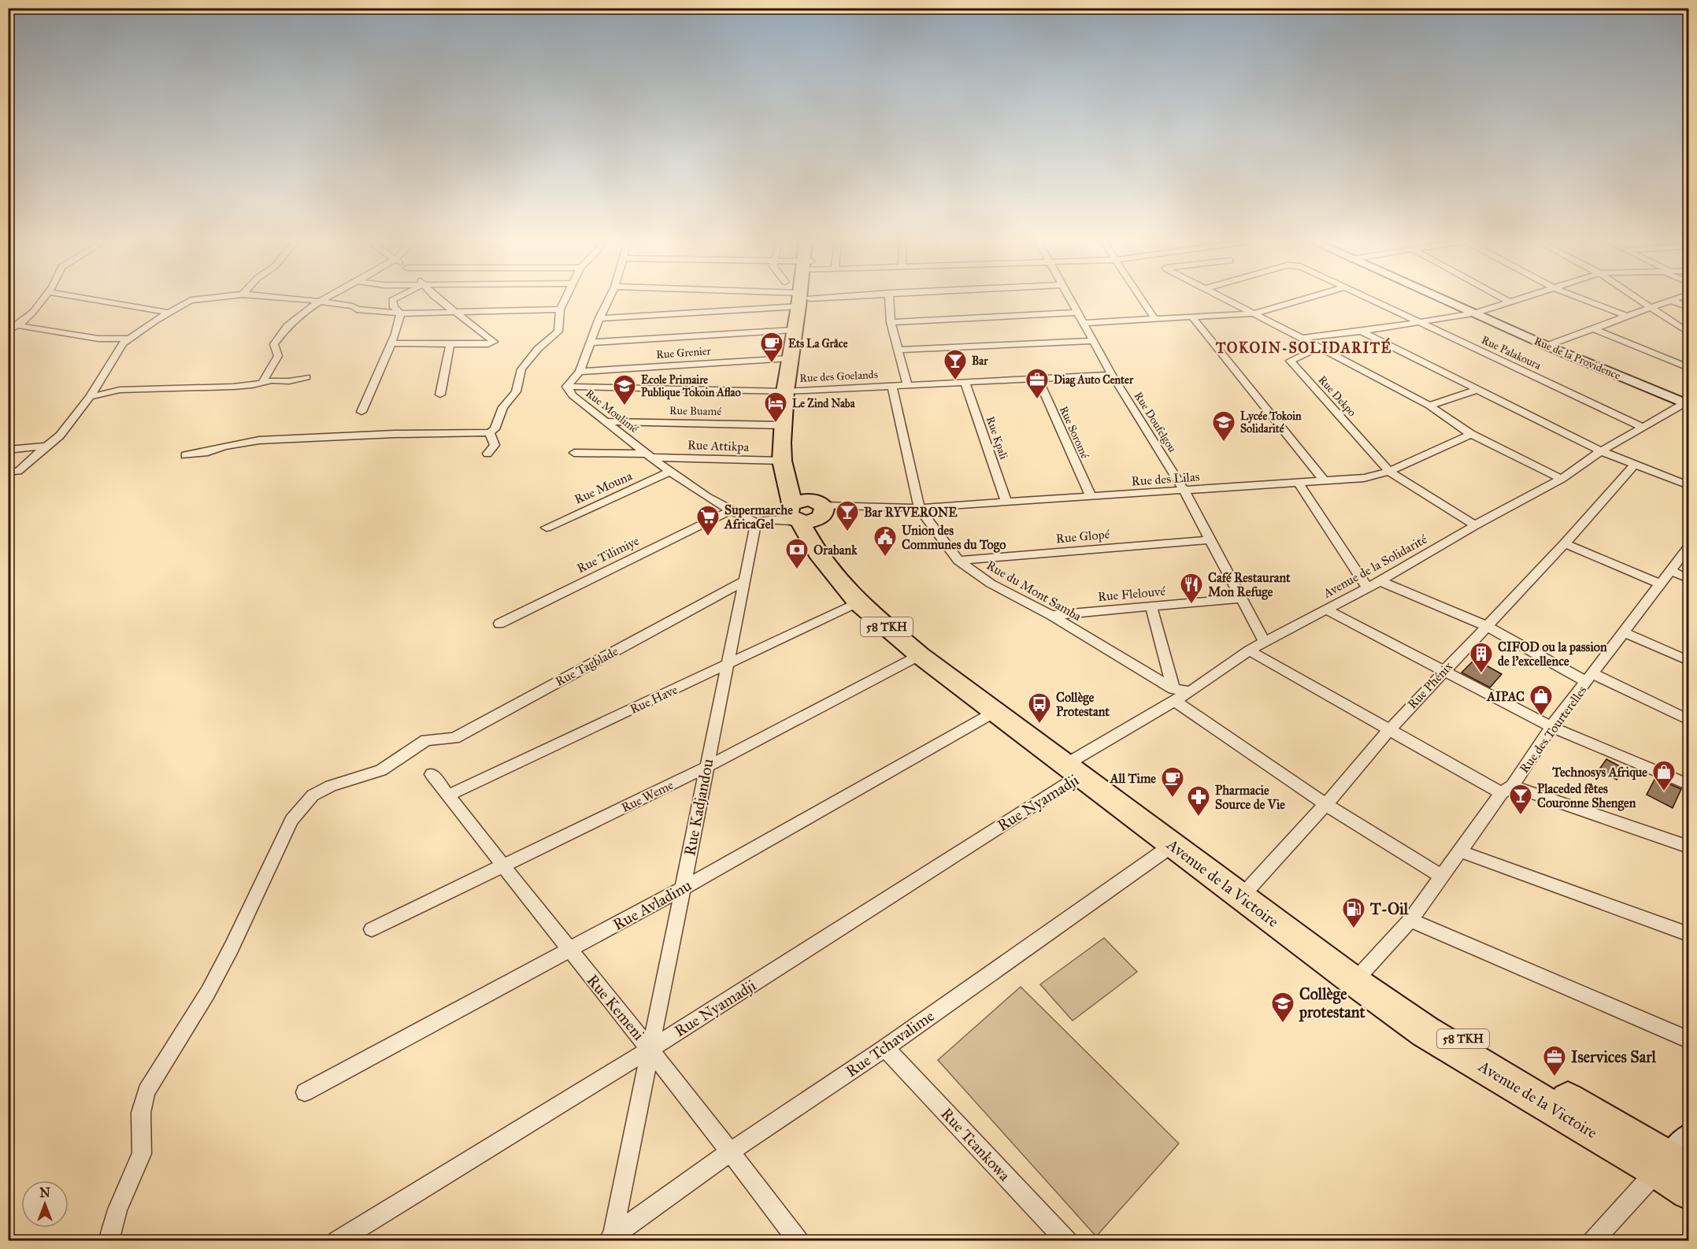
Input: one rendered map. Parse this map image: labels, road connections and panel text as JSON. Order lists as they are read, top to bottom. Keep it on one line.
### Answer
{"streets":{"highway":["58 TKH","Avenue de la Victoire"],"street":["Rue Grenier","Rue Palakoura","Rue de la Providence","Rue des Goelands","Rue Dekpo","Rue Moulimé","Rue Buamé","Rue Doufelgou","Rue Soromé","Rue Kpali","Rue Attikpa","Rue des Lilas","Rue Mouna","Rue Glopé","Rue Tilimiye","Avenue de la Solidarité","Rue du Mont Samba","Rue Flelouvé","Rue Tagblade","Rue Phénix","Rue Have","Rue des Tourterelles","Rue Weme","Rue Nyamadji","Rue Kadjandou","Rue Avladinu","Rue Kemeni","Rue Tchavalime","Rue Tcankowa"]},"crossings":[["Rue Grenier","Rue Moulimé"],["Rue Grenier","Avenue de la Victoire"],["Rue Palakoura","Avenue de la Solidarité"],["Rue de la Providence","Avenue de la Solidarité"],["Rue des Goelands","Rue Moulimé"],["Rue des Goelands","Rue Doufelgou"],["Rue des Goelands","Rue Soromé"],["Rue des Goelands","Rue Kpali"],["Rue des Goelands","Rue du Mont Samba"],["Rue des Goelands","Avenue de la Victoire"],["Rue Dekpo","Rue des Lilas"],["Rue Moulimé","Rue Buamé"],["Rue Moulimé","Rue Attikpa"],["Rue Moulimé","Rue Mouna"],["Rue Moulimé","Rue Tilimiye"],["Rue Moulimé","Rue Kadjandou"],["Rue Buamé","Avenue de la Victoire"],["Rue Doufelgou","Rue des Lilas"],["Rue Doufelgou","Rue Glopé"],["Rue Doufelgou","Avenue de la Solidarité"],["Rue Doufelgou","Rue Flelouvé"],["Rue Soromé","Rue des Lilas"],["Rue Kpali","Rue des Lilas"],["Rue Attikpa","Avenue de la Victoire"],["Rue des Lilas","Rue du Mont Samba"],["Rue des Lilas","Avenue de la Victoire"],["Rue Glopé","Rue du Mont Samba"],["Avenue de la Solidarité","Rue du Mont Samba"],["Avenue de la Solidarité","Rue Nyamadji"],["Avenue de la Solidarité","Avenue de la Victoire"],["Rue du Mont Samba","Rue Flelouvé"],["Rue du Mont Samba","Rue Phénix"],["Rue du Mont Samba","Rue des Tourterelles"],["Rue Tagblade","Rue Kadjandou"],["Rue Phénix","Avenue de la Victoire"],["Rue Have","Rue Kadjandou"],["Rue Have","Avenue de la Victoire"],["Rue Have","Rue Kemeni"],["Rue des Tourterelles","Avenue de la Victoire"],["Rue Weme","Rue Kadjandou"],["Rue Weme","Avenue de la Victoire"],["Rue Weme","Rue Kemeni"],["Rue Nyamadji","Rue Kadjandou"],["Rue Nyamadji","Avenue de la Victoire"],["Rue Nyamadji","Rue Kemeni"],["Rue Kadjandou","Rue Avladinu"],["Rue Kadjandou","Rue Kemeni"],["Rue Kadjandou","Rue Tchavalime"],["Avenue de la Victoire","Rue Avladinu"],["Avenue de la Victoire","Rue Tchavalime"],["Rue Avladinu","Rue Kemeni"],["Rue Kemeni","Rue Tchavalime"],["Rue Tchavalime","Rue Tcankowa"]],"districts":["TOKOIN-SOLIDARITÉ"],"places":{"cafe":["Ets La Grâce","All Time"],"bar":["Bar","Bar RYVERONE","Placeded fêtes Couronne Shengen"],"office":["Diag Auto Center","Iservices Sarl"],"school or university":["Ecole Primaire Publique Tokoin Aflao","Lycée Tokoin Solidarité","Collège protestant"],"hotel":["Le Zind Naba"],"supermarket":["Supermarche AfricaGel"],"public building":["Union des Communes du Togo"],"bank":["Orabank"],"restaurant":["Café Restaurant Mon Refuge"],"building":["CIFOD ou la passion de l'excellence"],"shop":["AIPAC","Technosys Afrique"],"bus stop":["Collège Protestant"],"pharmacy":["Pharmacie Source de Vie"],"fuel station":["T-Oil"]},"north":"top"}
